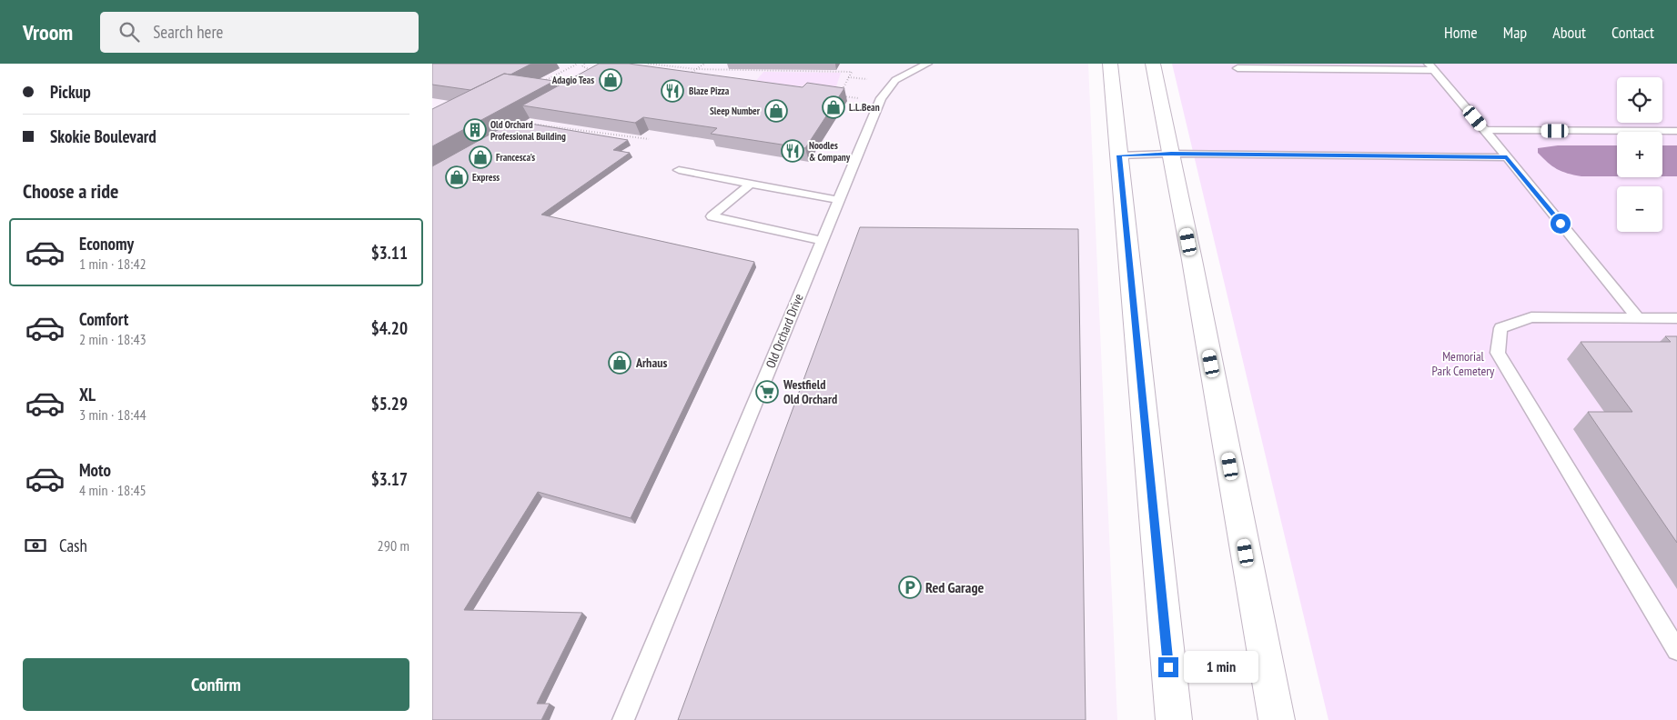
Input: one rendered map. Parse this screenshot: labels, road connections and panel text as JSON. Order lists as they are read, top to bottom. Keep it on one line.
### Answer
{"streets":{"lane":["Old Orchard Drive"]},"parks":["Memorial Park Cemetery"],"places":{"shop":["Adagio Teas","L.L.Bean","Sleep Number","Francesca's","Express","Arhaus"],"restaurant":["Blaze Pizza","Noodles & Company"],"building":["Old Orchard Professional Building"],"supermarket":["Westfield Old Orchard"],"parking":["Red Garage"]},"page":{"header":"Vroom","search":"Search here","nav":["Home","Map","About","Contact"],"banner":["Pickup","Skokie Boulevard"],"map_buttons":["+","−"],"heading":"Choose a ride","list":[{"name":"Economy","note":"1 min · 18:42","value":"$3.11"},{"name":"Comfort","note":"2 min · 18:43","value":"$4.20"},{"name":"XL","note":"3 min · 18:44","value":"$5.29"},{"name":"Moto","note":"4 min · 18:45","value":"$3.17"}],"pay":["Cash","290 m"],"buttons":"Confirm","bubble":"1 min"}}
